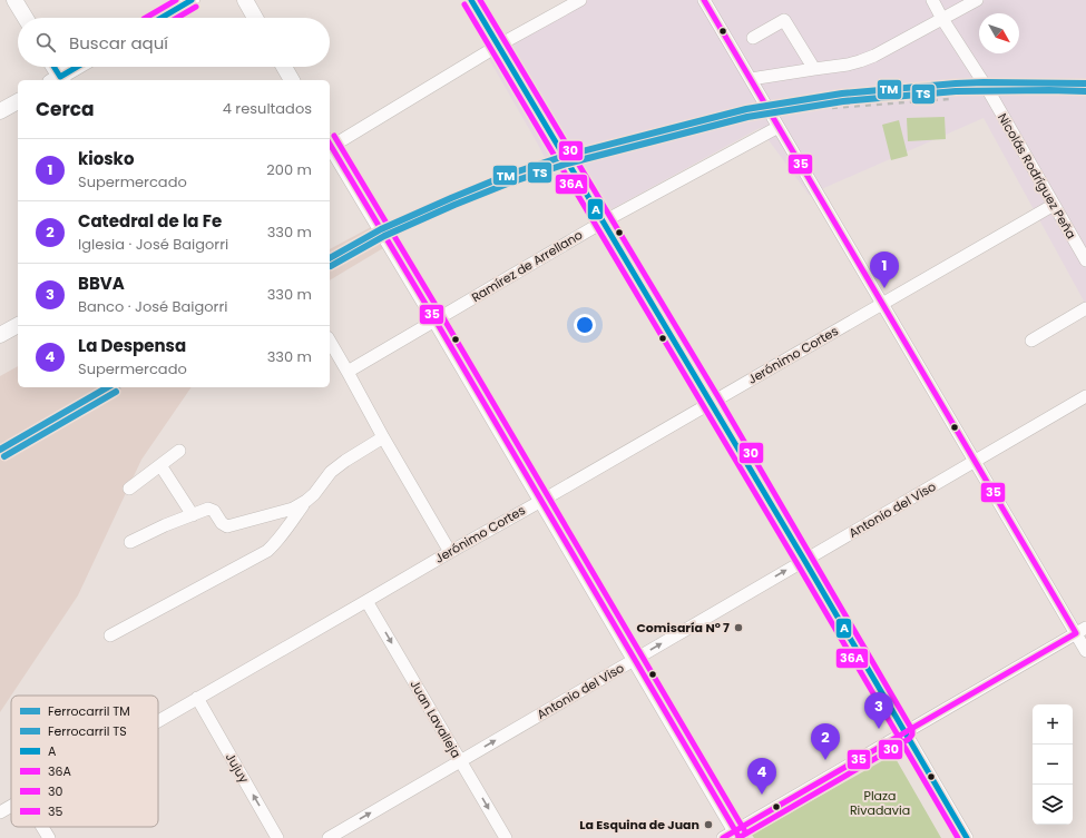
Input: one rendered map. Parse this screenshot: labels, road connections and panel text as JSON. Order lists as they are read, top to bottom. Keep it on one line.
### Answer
{"streets":{"street":["Nicolás Rodríguez Peña","Ramírez de Arrellano","Jerónimo Cortes","Antonio del Viso","Juan Lavalleja","Jujuy"]},"crossings":[["Nicolás Rodríguez Peña","Jerónimo Cortes"],["Jerónimo Cortes","Juan Lavalleja"],["Jerónimo Cortes","Jujuy"],["Antonio del Viso","Juan Lavalleja"]],"one_way":["Antonio del Viso","Juan Lavalleja","Jujuy"],"parks":["Plaza Rivadavia"],"places":["Comisaría N° 7","La Esquina de Juan"],"lines":["transit line A","transit line 30","transit line 35","transit line 36A","rail line TM","rail line TS"],"legend":["Ferrocarril TM","Ferrocarril TS","A","36A","30","35"],"north":"bottom right","page":{"search":"Buscar aquí","heading":["Cerca","4 resultados"],"list":[{"mark":"1","name":"kiosko","note":"Supermercado","value":"200 m"},{"mark":"2","name":"Catedral de la Fe","note":"Iglesia · José Baigorri","value":"330 m"},{"mark":"3","name":"BBVA","note":"Banco · José Baigorri","value":"330 m"},{"mark":"4","name":"La Despensa","note":"Supermercado","value":"330 m"}],"pins":["1","3","2","4"],"map_buttons":["+","−"]}}
